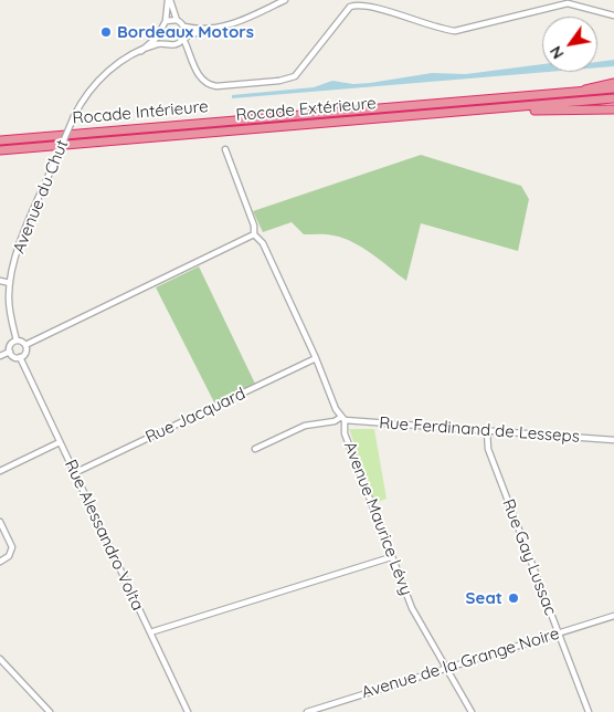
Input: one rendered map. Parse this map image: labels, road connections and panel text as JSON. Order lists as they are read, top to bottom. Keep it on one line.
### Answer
{"streets":{"highway":["Rocade Extérieure","Rocade Intérieure"],"street":["Avenue du Chut","Rue Jacquard","Rue Ferdinand de Lesseps","Avenue Maurice Lévy","Rue Alessandro Volta","Rue Gay Lussac","Avenue de la Grange Noire"]},"crossings":[["Avenue du Chut","Rue Alessandro Volta"],["Rue Jacquard","Avenue Maurice Lévy"],["Rue Jacquard","Rue Alessandro Volta"],["Rue Ferdinand de Lesseps","Avenue Maurice Lévy"],["Rue Ferdinand de Lesseps","Rue Gay Lussac"],["Avenue Maurice Lévy","Avenue de la Grange Noire"],["Rue Gay Lussac","Avenue de la Grange Noire"]],"places":["Bordeaux Motors","Seat"],"north":"bottom left"}
